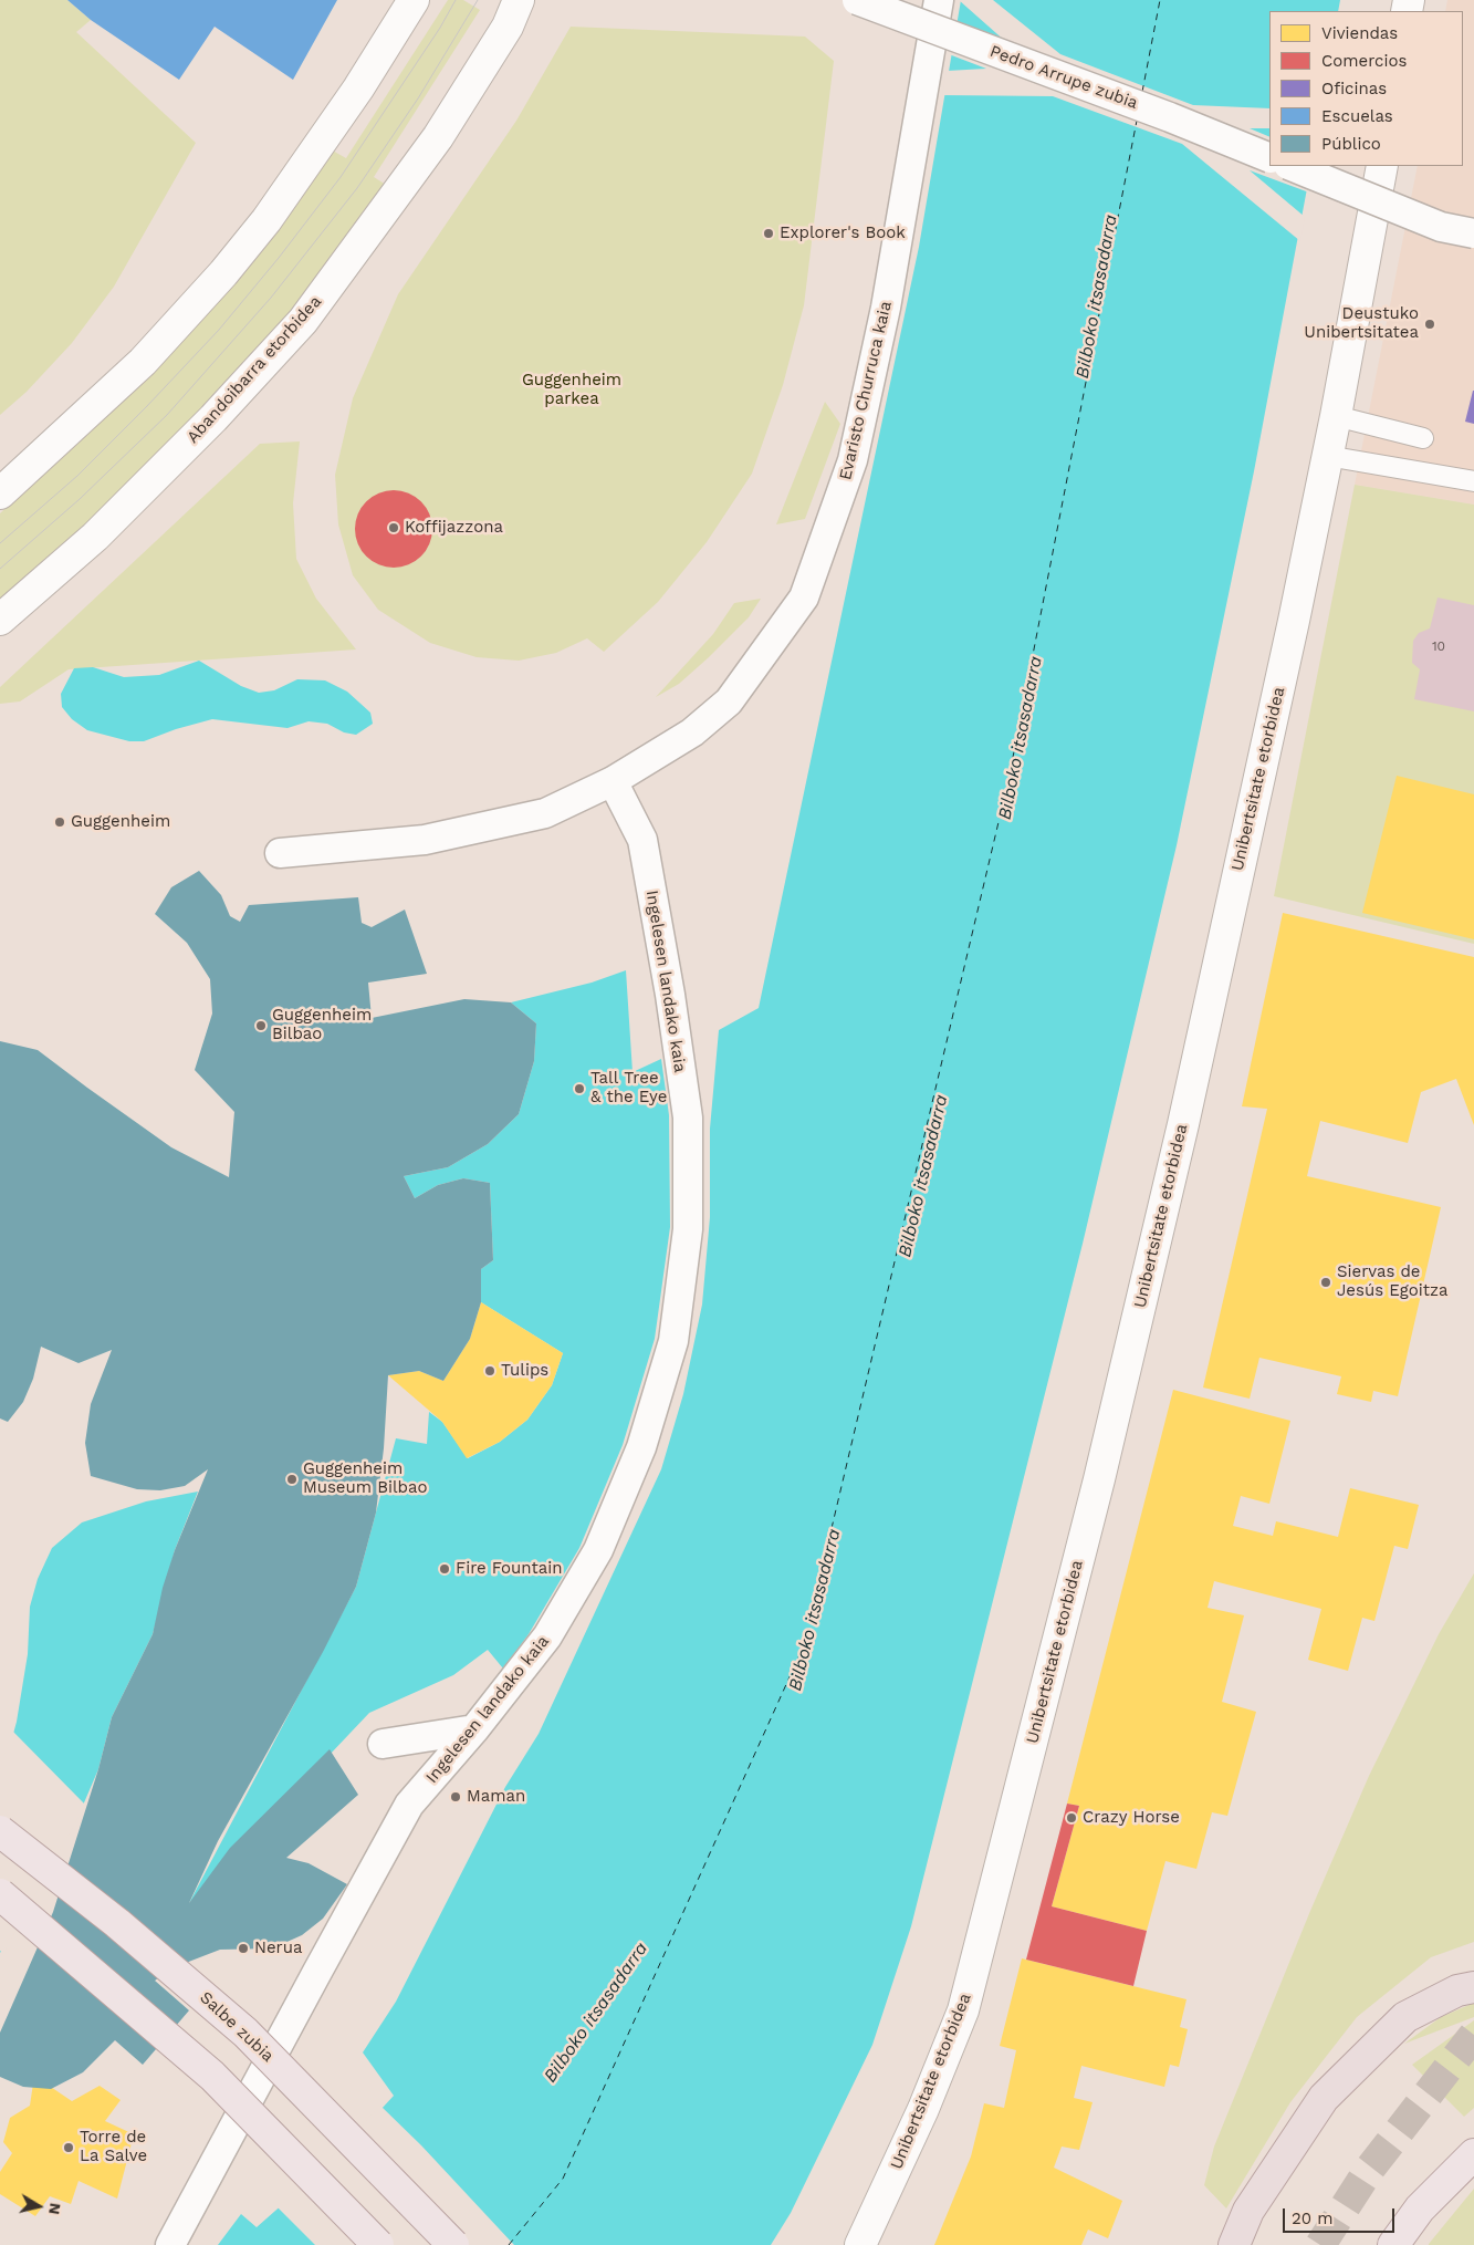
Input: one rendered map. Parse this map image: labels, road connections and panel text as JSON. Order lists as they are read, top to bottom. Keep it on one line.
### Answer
{"streets":{"main road":["Salbe zubia"],"street":["Pedro Arrupe zubia","Abandoibarra etorbidea","Evaristo Churruca kaia","Unibertsitate etorbidea","Ingelesen landako kaia"]},"crossings":[["Evaristo Churruca kaia","Ingelesen landako kaia"]],"water":["Bilboko itsasadarra"],"parks":["Guggenheim parkea"],"places":["Explorer's Book","Deustuko Unibertsitatea","Koffijazzona","Guggenheim","Guggenheim Bilbao","Tall Tree & the Eye","Siervas de Jesús Egoitza","Tulips","Guggenheim Museum Bilbao","Fire Fountain","Maman","Crazy Horse","Nerua","Torre de La Salve"],"house_numbers":["10"],"legend":["Viviendas","Comercios","Oficinas","Escuelas","Público"],"scale_bar":"20 m","north":"right"}
